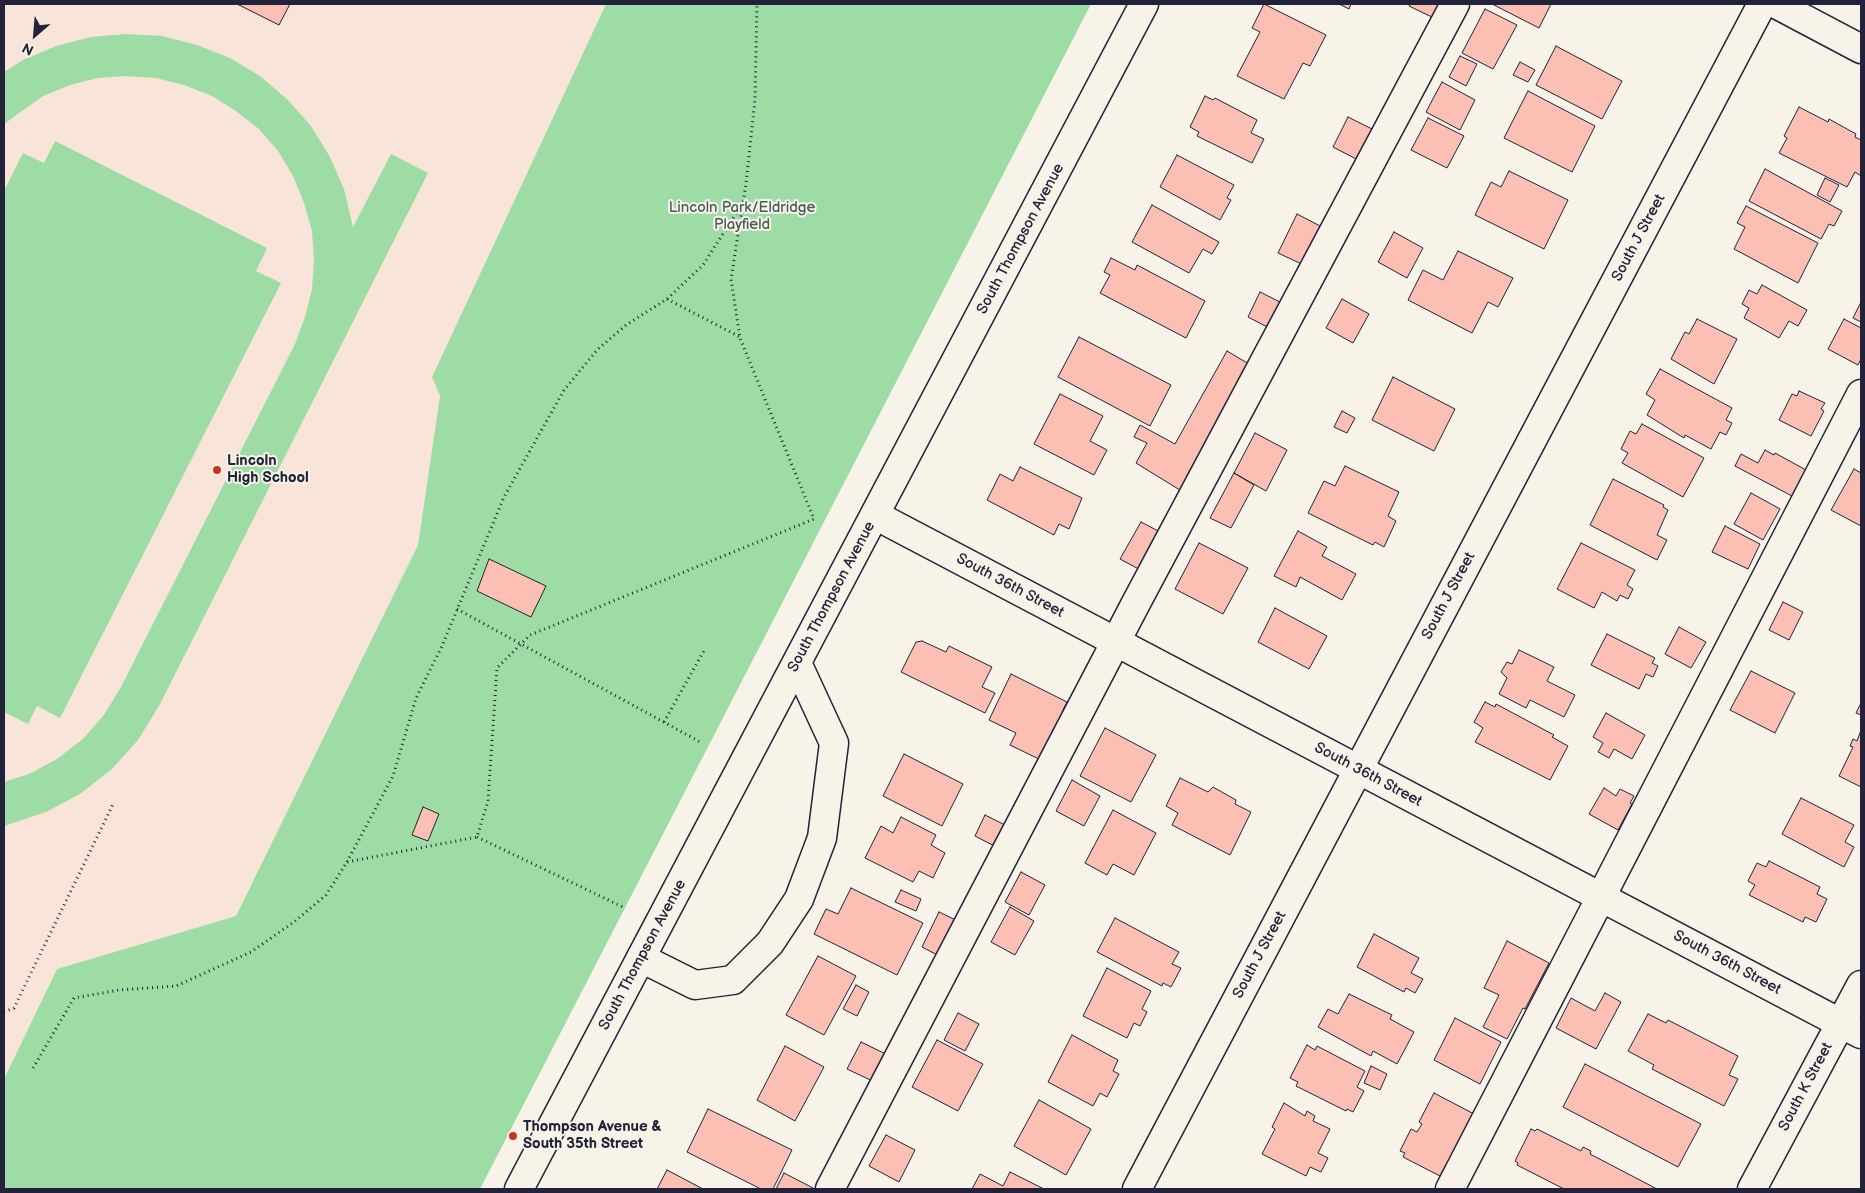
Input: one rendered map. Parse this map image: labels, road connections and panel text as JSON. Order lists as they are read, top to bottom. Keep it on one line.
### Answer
{"streets":{"street":["South J Street","South Thompson Avenue","South 36th Street","South K Street"]},"crossings":[["South J Street","South 36th Street"],["South Thompson Avenue","South 36th Street"],["South 36th Street","South K Street"]],"parks":["Lincoln Park/Eldridge Playfield"],"places":["Lincoln High School","Thompson Avenue & South 35th Street"],"north":"bottom left"}
